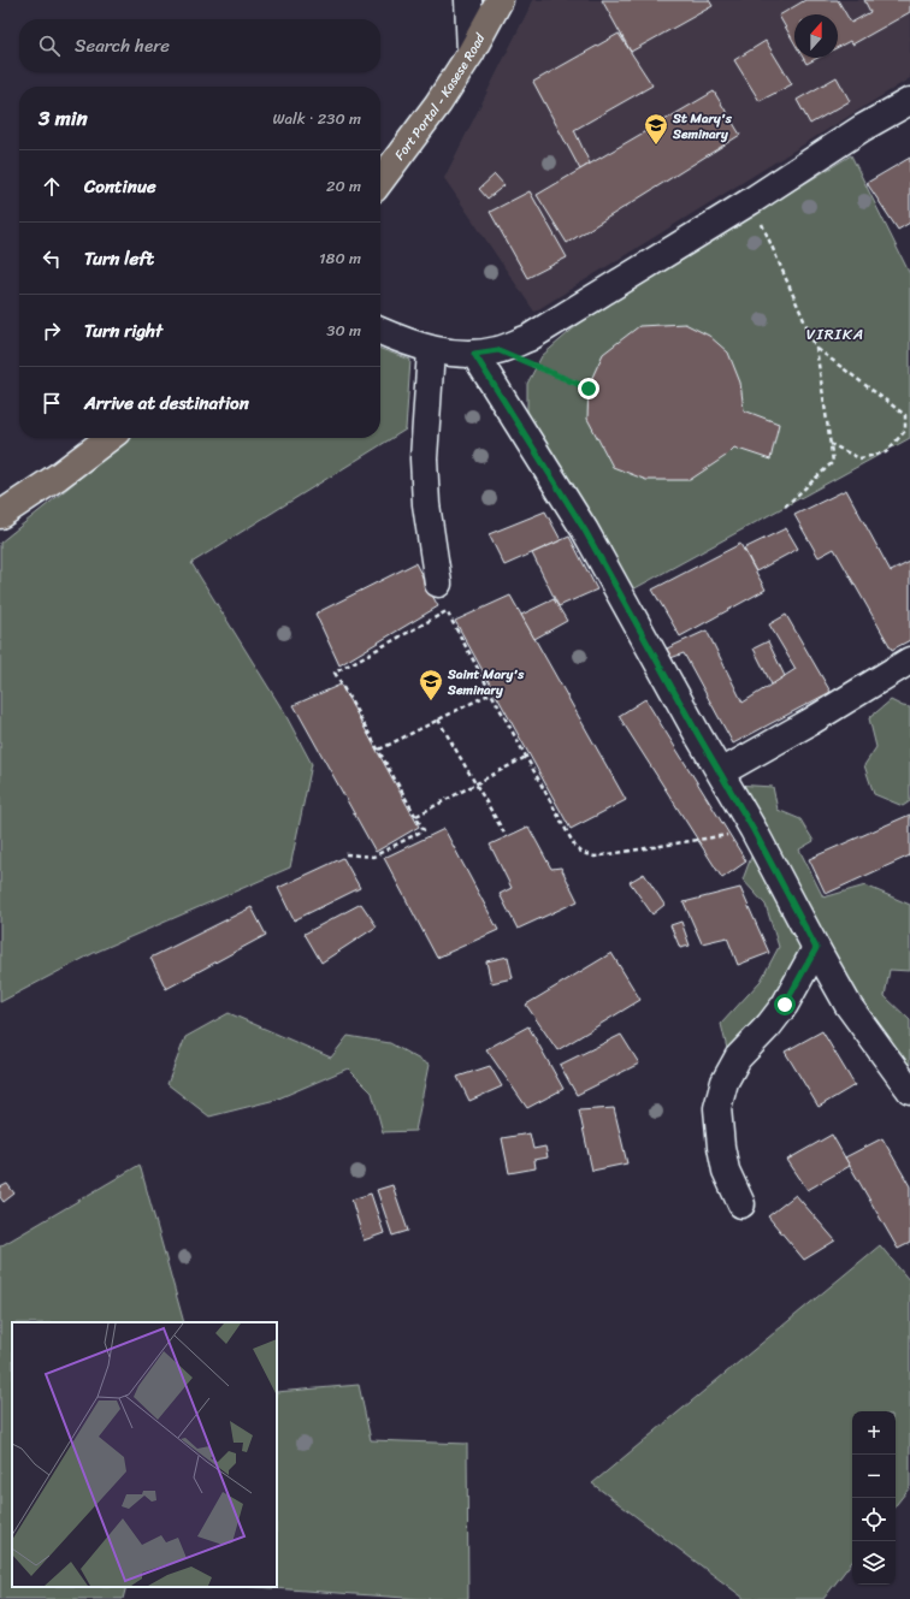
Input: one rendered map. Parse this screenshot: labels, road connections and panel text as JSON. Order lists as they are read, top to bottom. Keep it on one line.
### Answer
{"streets":{"highway":["Fort Portal - Kasese Road"]},"districts":["VIRIKA"],"places":{"school or university":["St Mary's Seminary","Saint Mary's Seminary"]},"north":"top","page":{"search":"Search here","heading":["3 min","Walk · 230 m"],"list":[["Continue","20 m"],["Turn left","180 m"],["Turn right","30 m"],"Arrive at destination"],"map_buttons":["+","−"]}}
